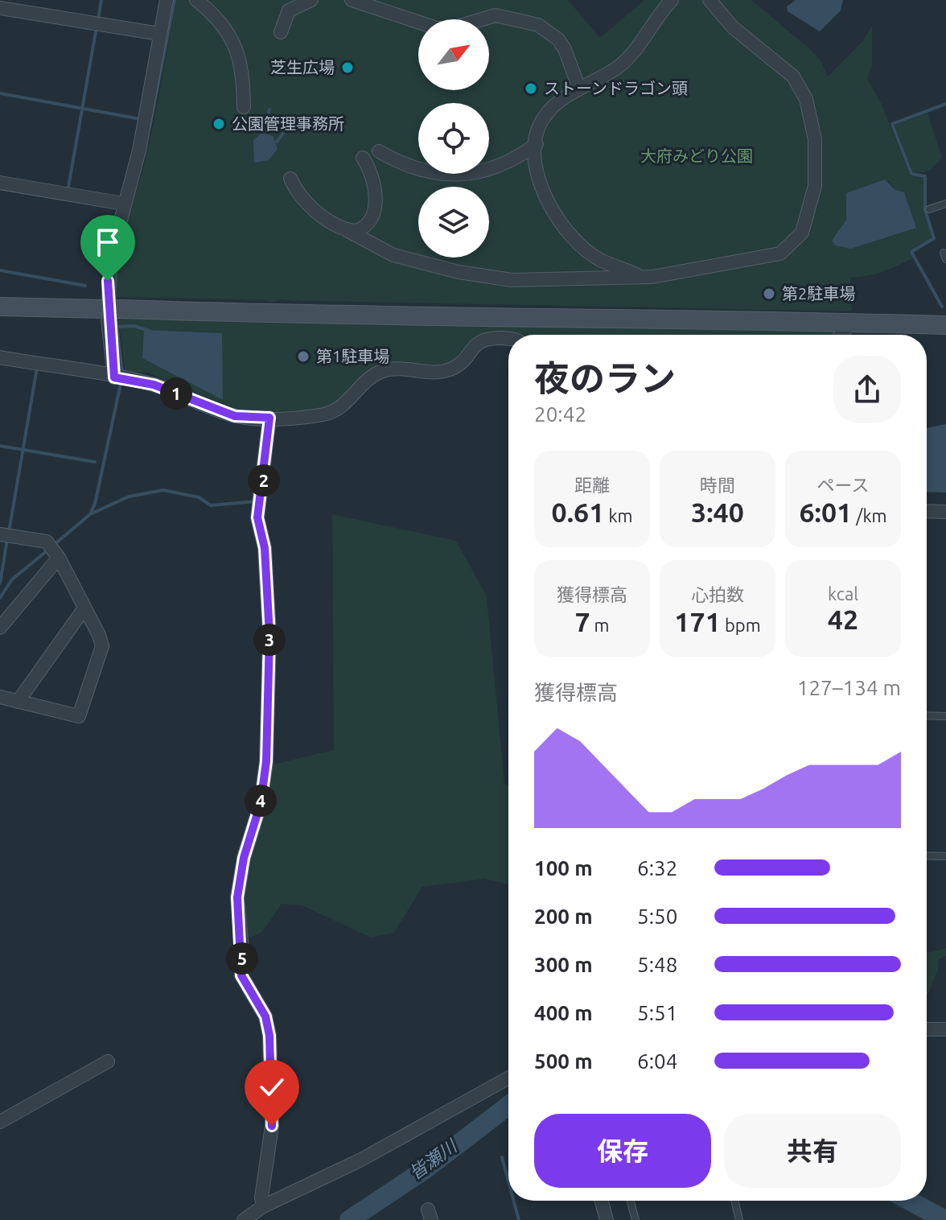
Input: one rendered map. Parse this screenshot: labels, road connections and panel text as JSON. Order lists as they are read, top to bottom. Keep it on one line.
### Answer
{"water":["皆瀬川"],"parks":["大府みどり公園"],"places":["芝生広場","ストーンドラゴン頭","公園管理事務所","第2駐車場","第1駐車場"],"north":"top right","page":{"heading":["夜のラン","20:42"],"pins":["1","2","3","4","5"],"stats":[["距離","0.61 km"],["時間","3:40"],["ペース","6:01 /km"],["獲得標高","7 m"],["心拍数","171 bpm"],["kcal","42"]],"chart":["獲得標高","127–134 m"],"list":[{"name":"100 m","note":"6:32"},{"name":"200 m","note":"5:50"},{"name":"300 m","note":"5:48"},{"name":"400 m","note":"5:51"},{"name":"500 m","note":"6:04"}],"buttons":["保存","共有"]}}
